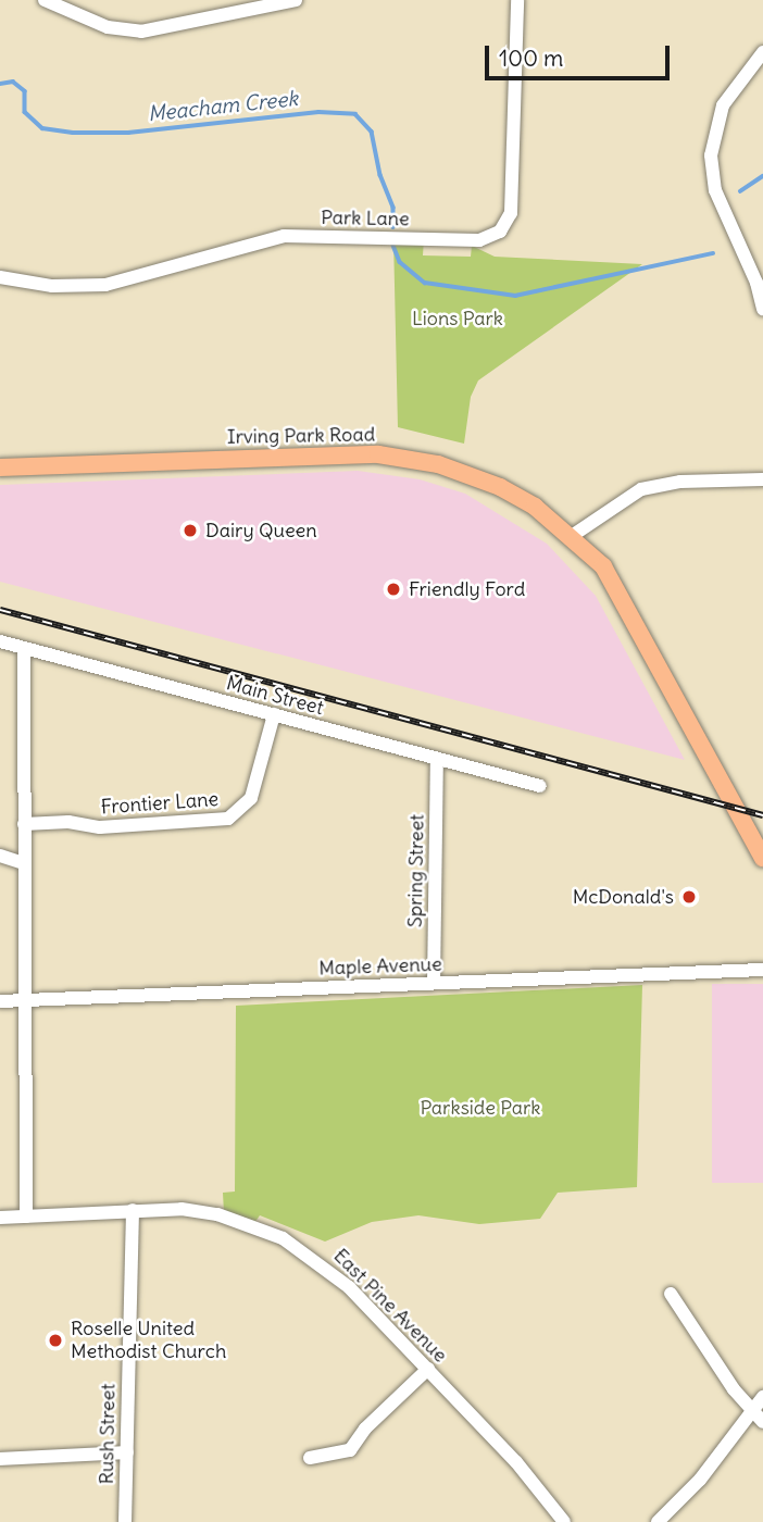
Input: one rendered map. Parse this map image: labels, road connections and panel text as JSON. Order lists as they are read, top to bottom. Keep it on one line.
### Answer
{"streets":{"main road":["Irving Park Road"],"street":["Park Lane","Main Street","Frontier Lane","Spring Street","Maple Avenue","East Pine Avenue","Rush Street"]},"crossings":[["Main Street","Frontier Lane"],["Main Street","Spring Street"],["Spring Street","Maple Avenue"],["East Pine Avenue","Rush Street"]],"water":["Meacham Creek"],"parks":["Lions Park","Parkside Park"],"places":["Dairy Queen","Friendly Ford","McDonald's","Roselle United Methodist Church"],"scale_bar":"100 m"}
